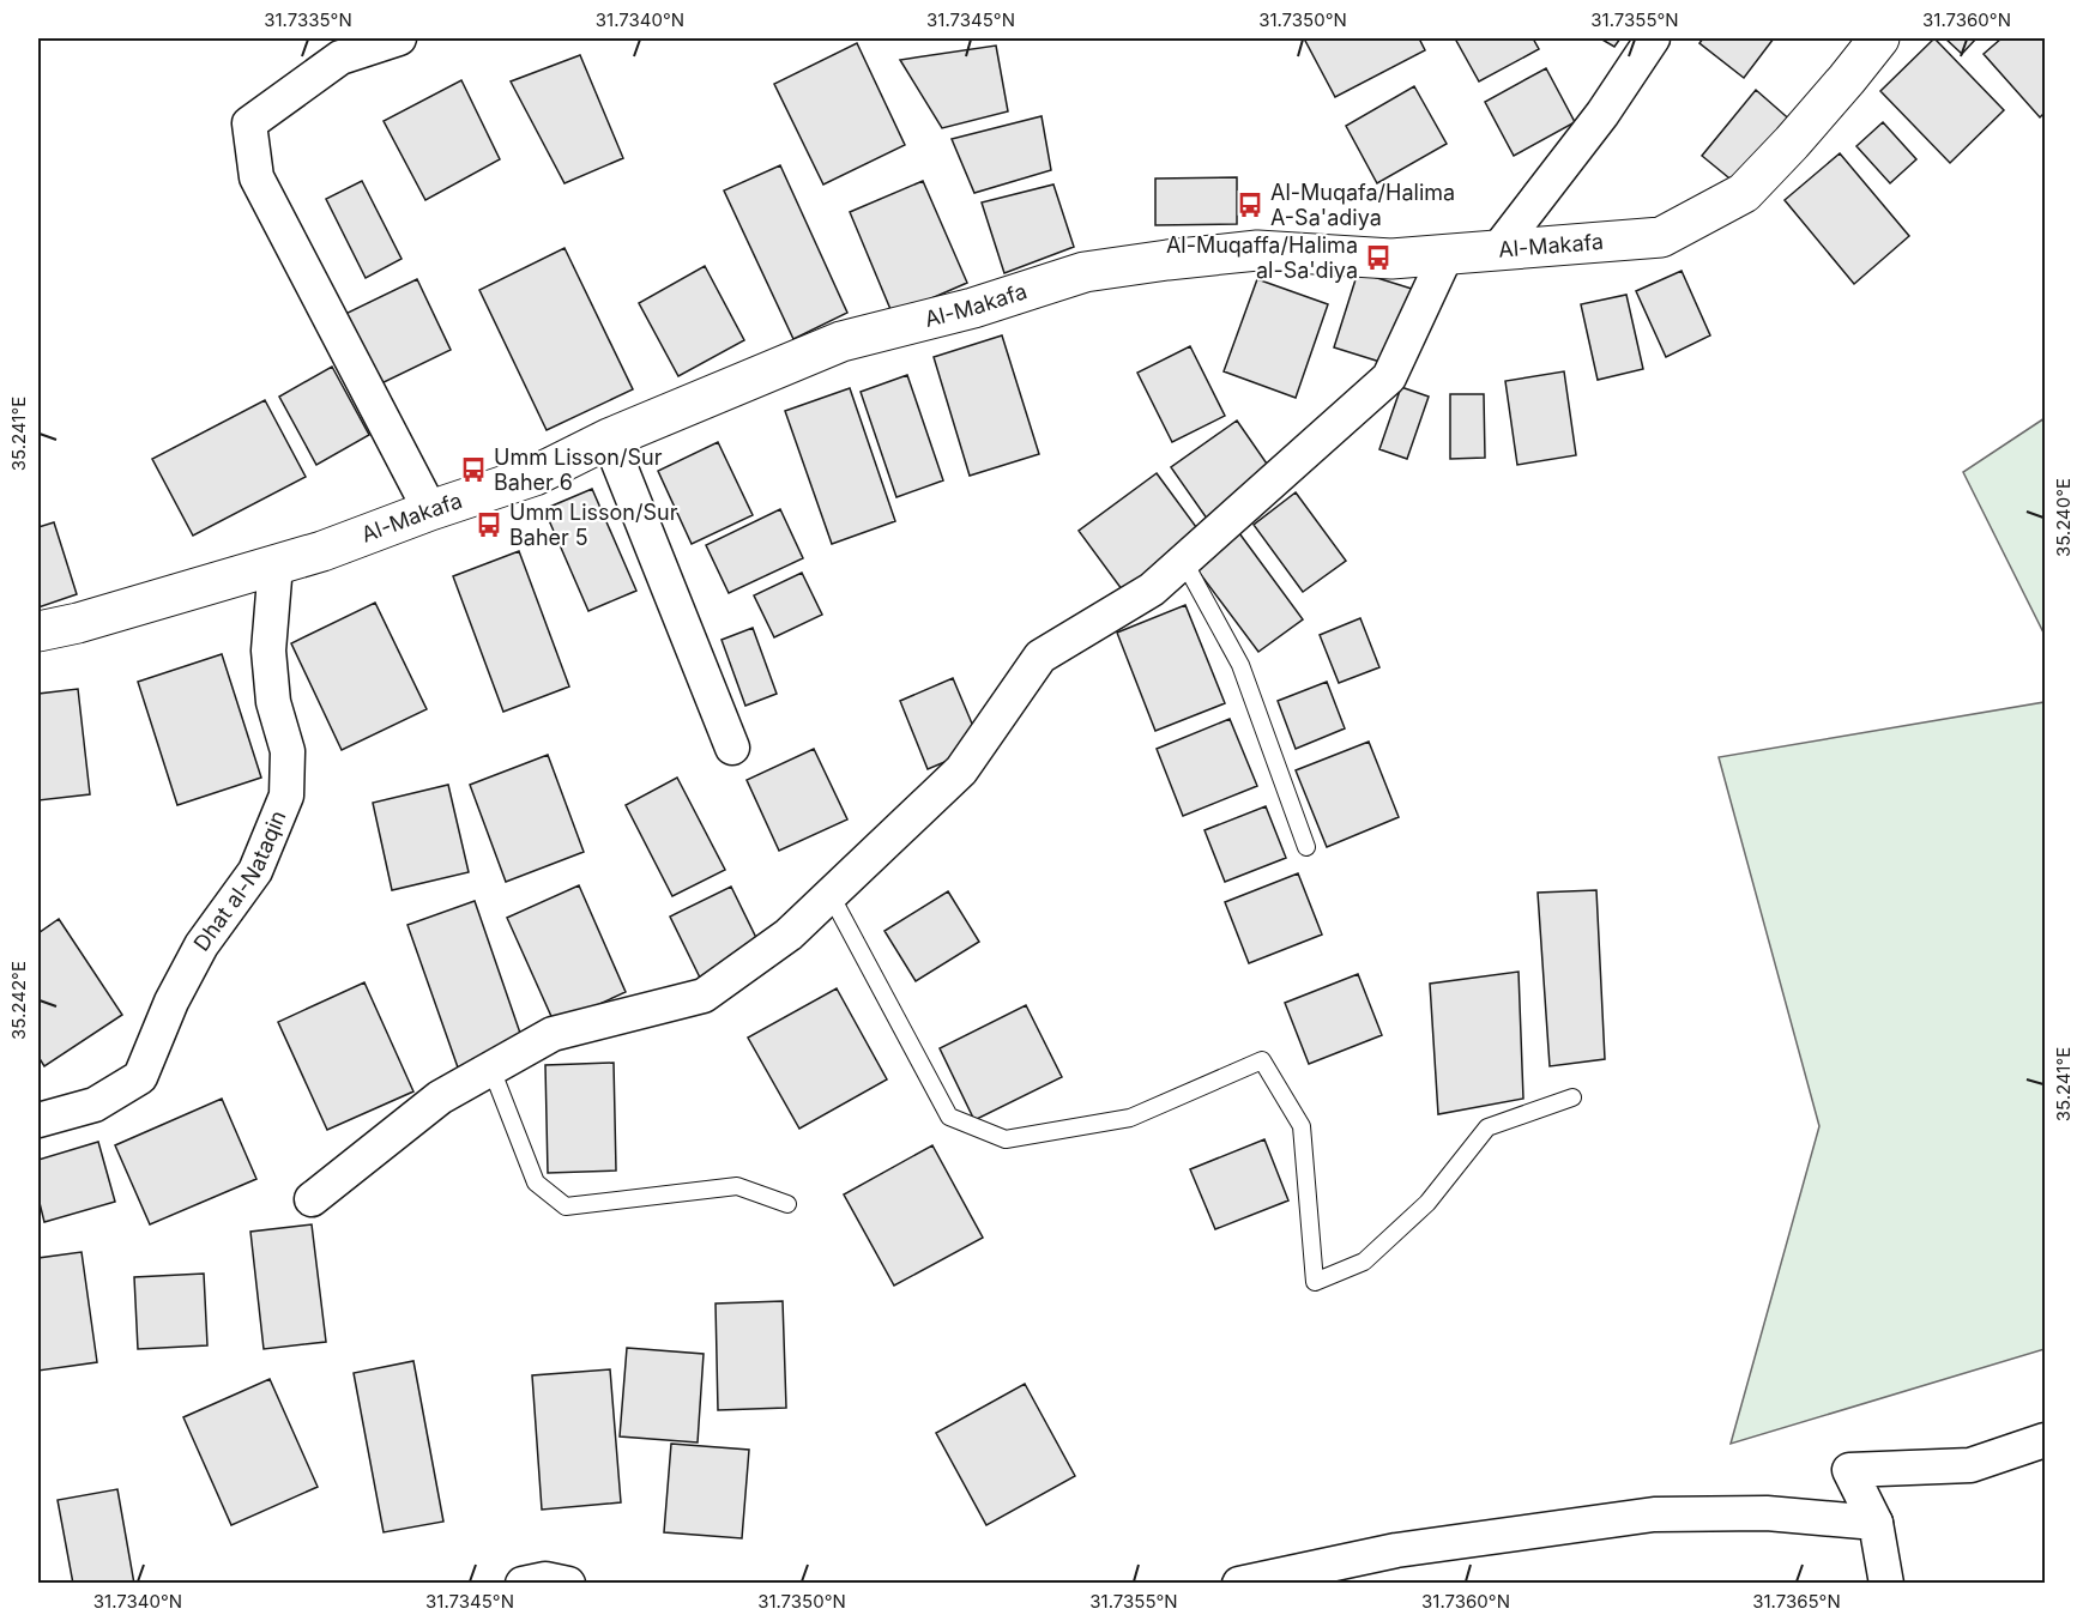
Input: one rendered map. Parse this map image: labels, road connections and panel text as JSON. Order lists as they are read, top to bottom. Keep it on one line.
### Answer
{"streets":{"street":["Al-Makafa","Dhat al-Nataqin"]},"crossings":[["Al-Makafa","Dhat al-Nataqin"]],"places":{"bus stop":["Al-Muqafa/Halima A-Sa'adiya","Al-Muqaffa/Halima al-Sa'diya","Umm Lisson/Sur Baher 6","Umm Lisson/Sur Baher 5"]},"coordinates":["31.7335°N","31.7340°N","31.7345°N","31.7350°N","31.7355°N","31.7360°N","35.241°E","35.240°E","35.242°E","31.7365°N"]}
